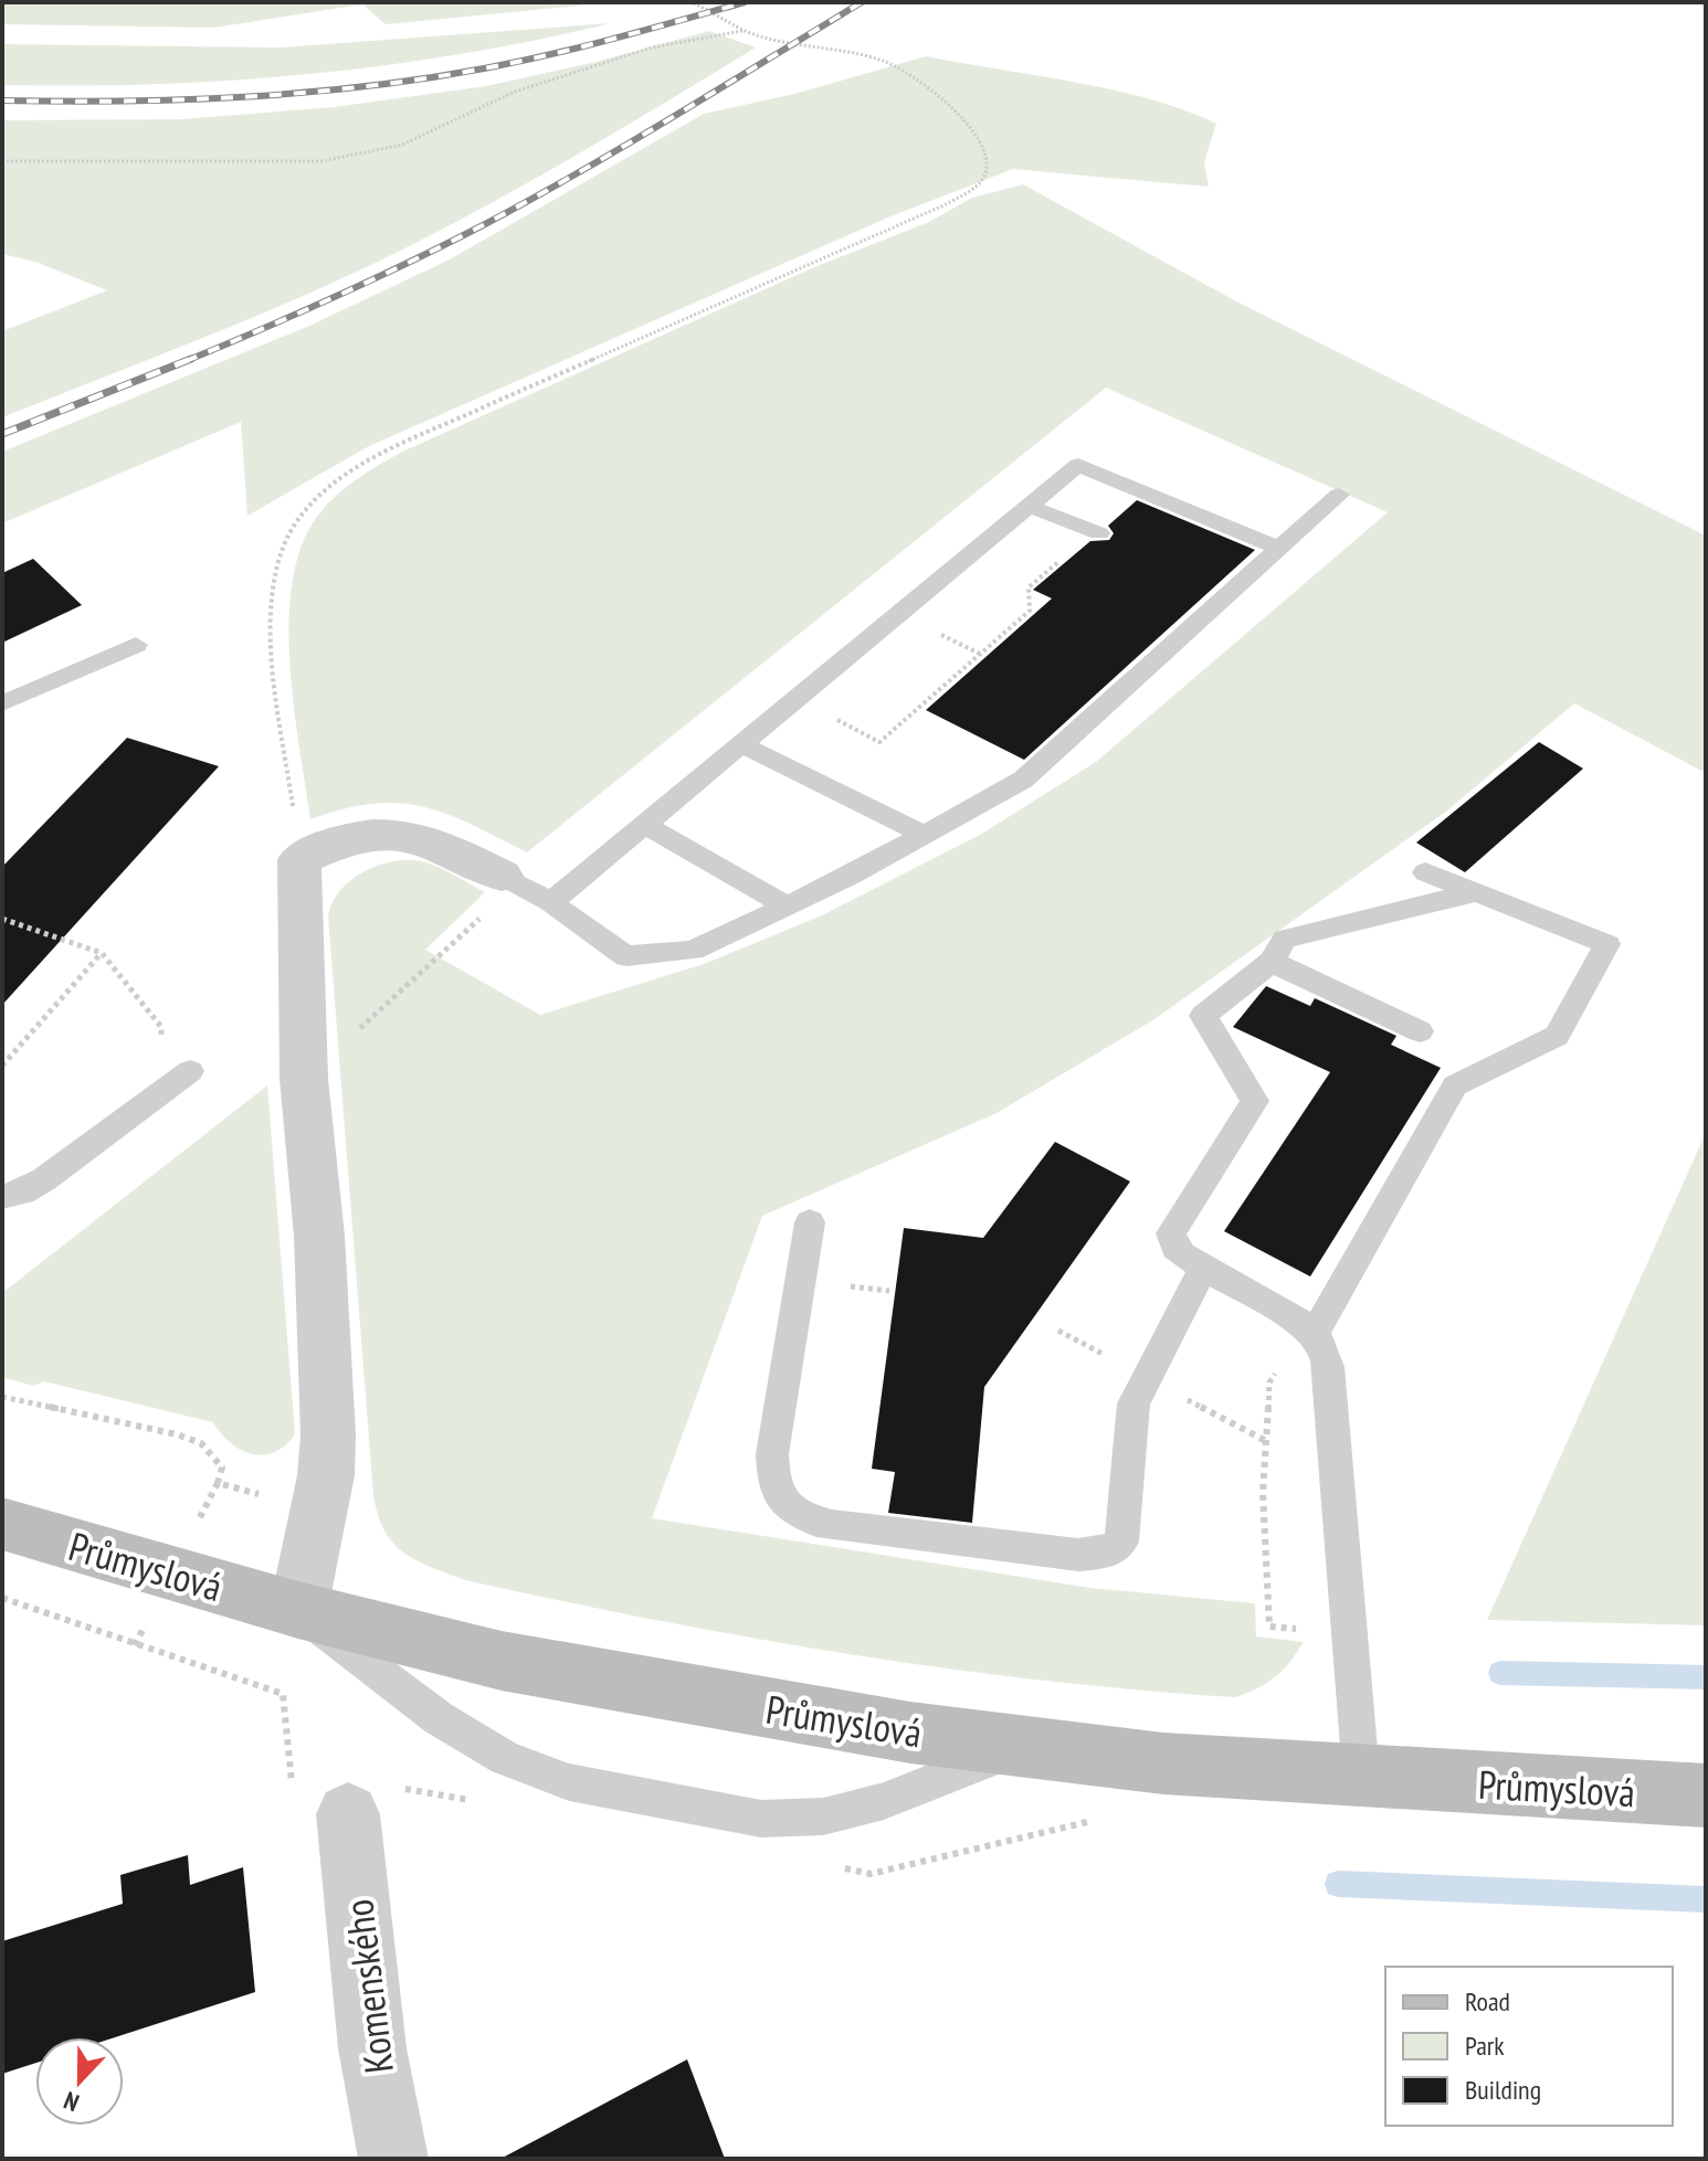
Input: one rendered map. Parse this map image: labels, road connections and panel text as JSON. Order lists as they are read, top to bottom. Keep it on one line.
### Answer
{"streets":{"main road":["Průmyslová"],"street":["Komenského"]},"legend":["Road","Park","Building"],"north":"bottom"}
